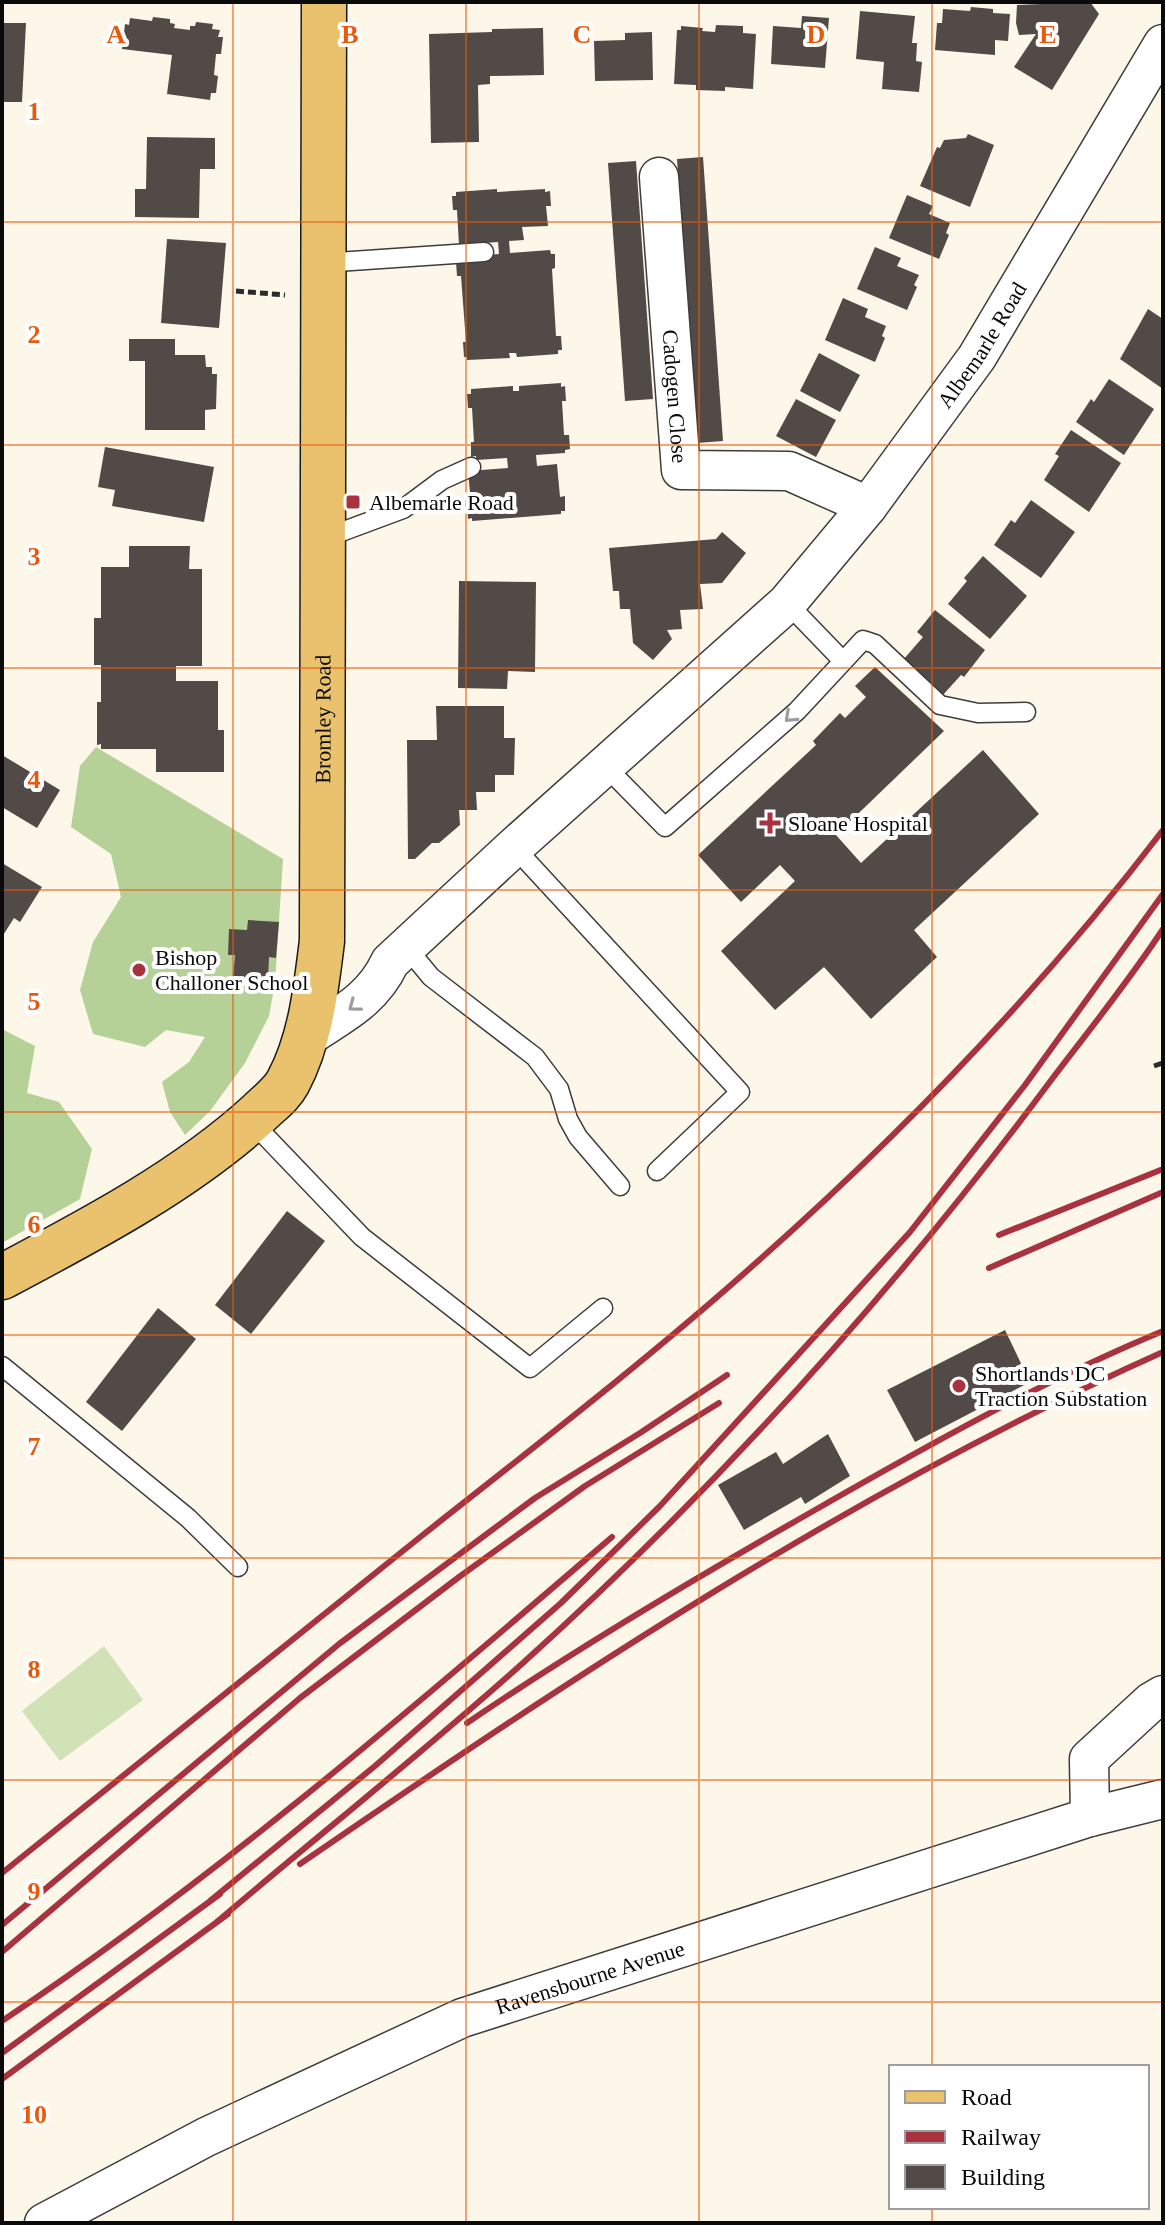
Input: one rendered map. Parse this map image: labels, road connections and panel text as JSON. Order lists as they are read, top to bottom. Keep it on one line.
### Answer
{"streets":{"main road":["Bromley Road"],"street":["Albemarle Road","Cadogen Close","Ravensbourne Avenue"]},"crossings":[["Albemarle Road","Cadogen Close"],["Albemarle Road","Bromley Road"]],"places":{"transit":["Albemarle Road"],"health":["Sloane Hospital"],"other":["Bishop Challoner School","Shortlands DC Traction Substation"]},"legend":["Road","Railway","Building"],"grid":{"columns":["A","B","C","D","E"],"rows":["1","2","3","4","5","6","7","8","9","10"]}}
